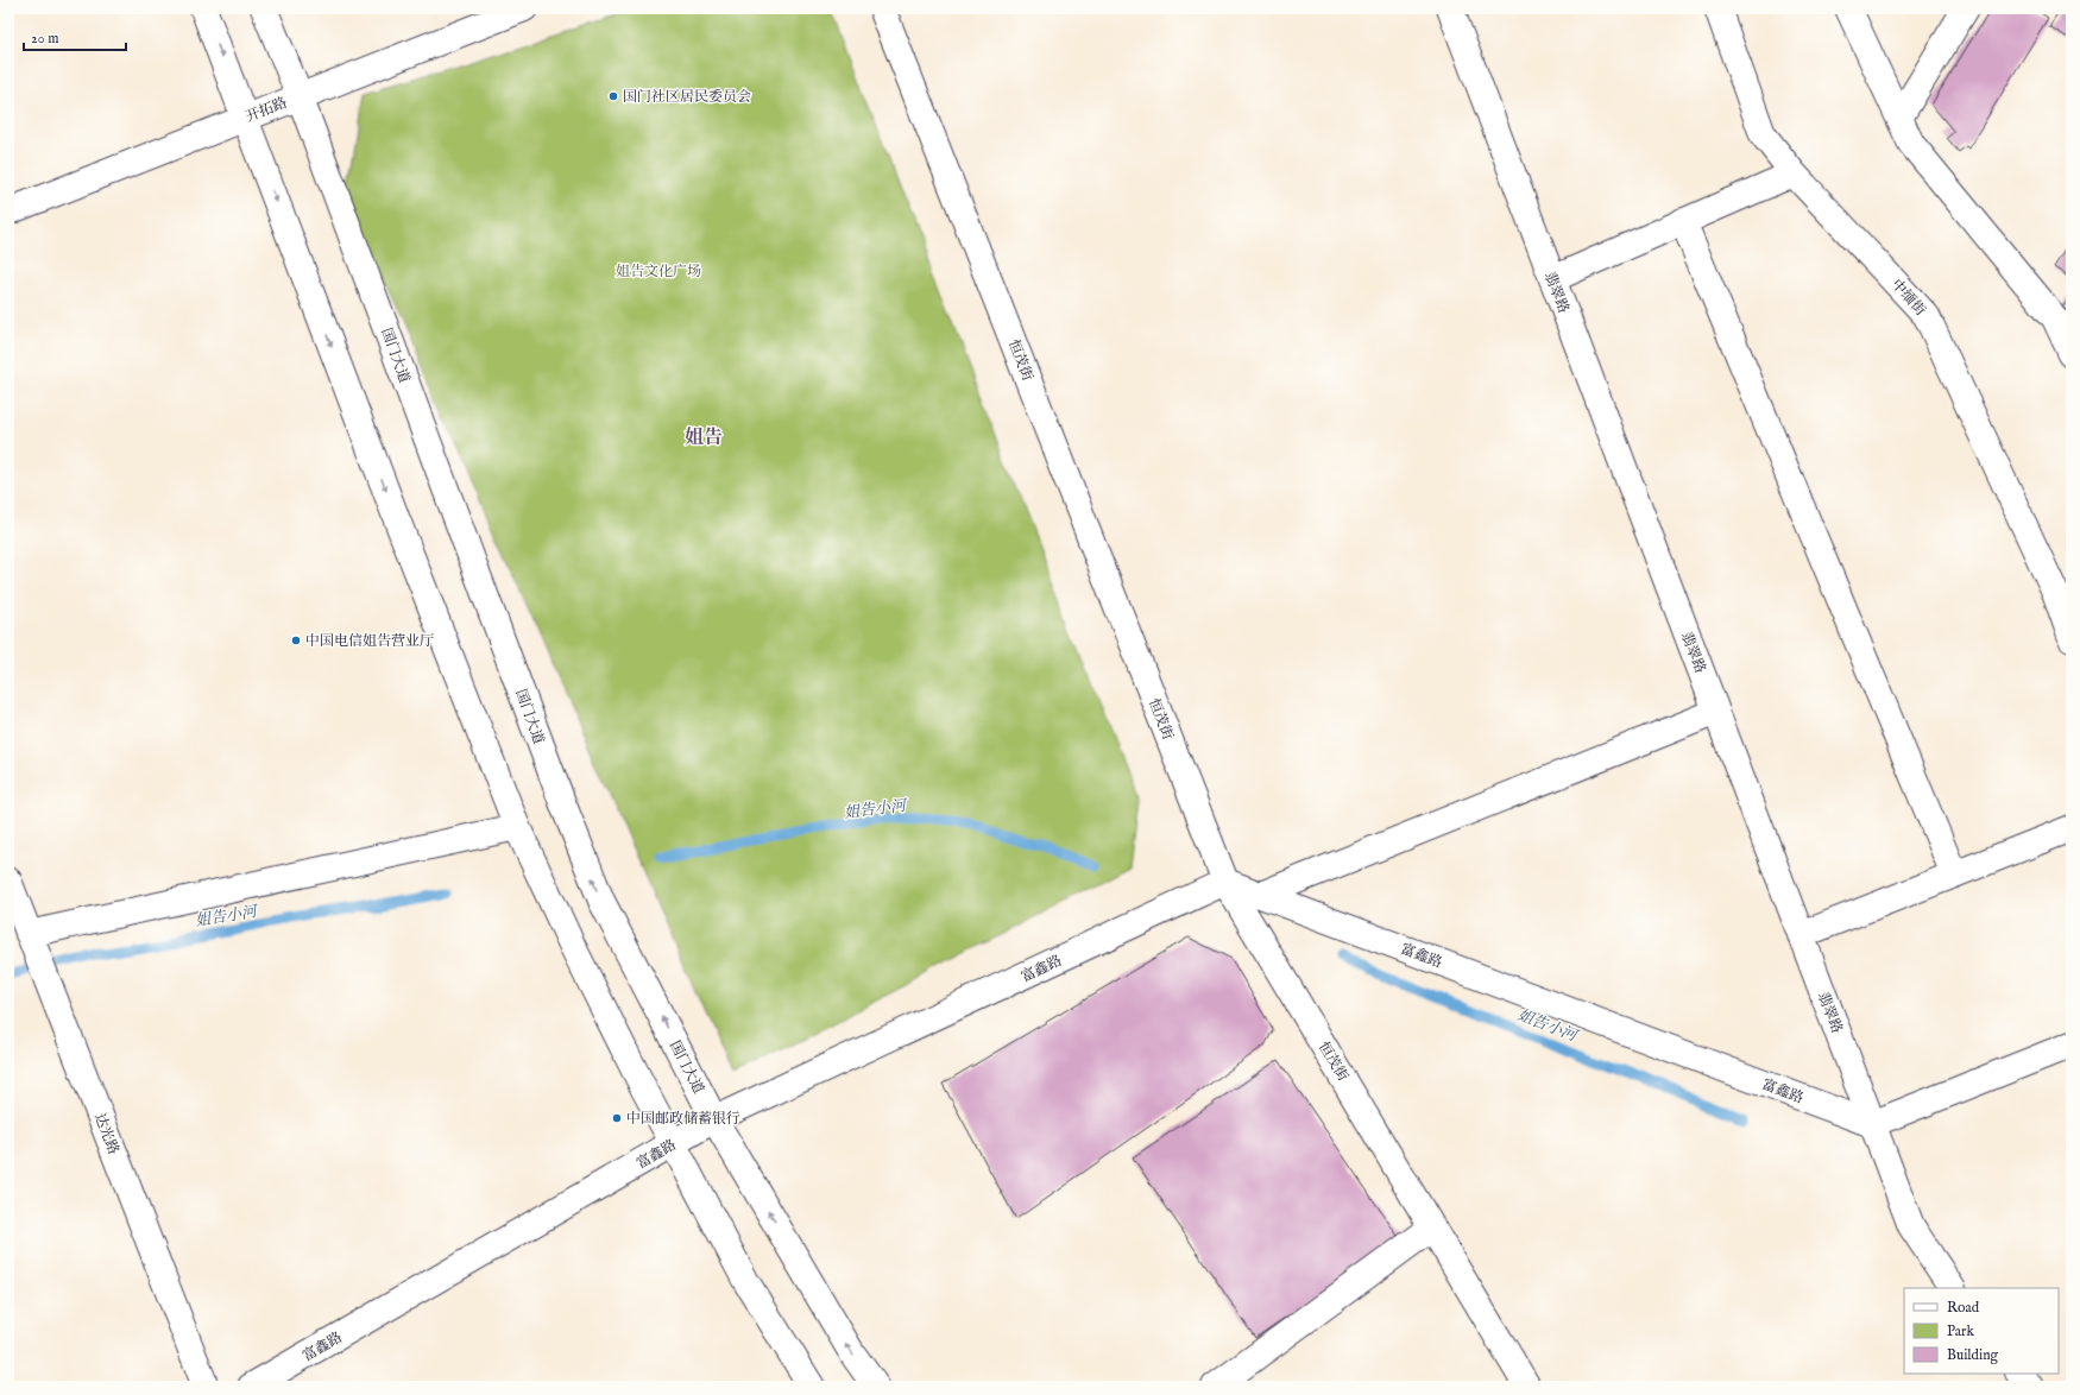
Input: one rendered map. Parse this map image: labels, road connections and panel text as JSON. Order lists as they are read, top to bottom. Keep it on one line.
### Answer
{"streets":{"main road":["开拓路","翡翠路","中缅街","国门大道","恒茂街","富鑫路","达光路"]},"crossings":[["开拓路","国门大道"],["翡翠路","富鑫路"],["国门大道","富鑫路"],["恒茂街","富鑫路"]],"districts":["姐告"],"water":["姐告小河"],"parks":["姐告文化广场"],"places":["国门社区居民委员会","中国电信姐告营业厅","中国邮政储蓄银行"],"legend":["Road","Park","Building"],"scale_bar":"20 m"}
